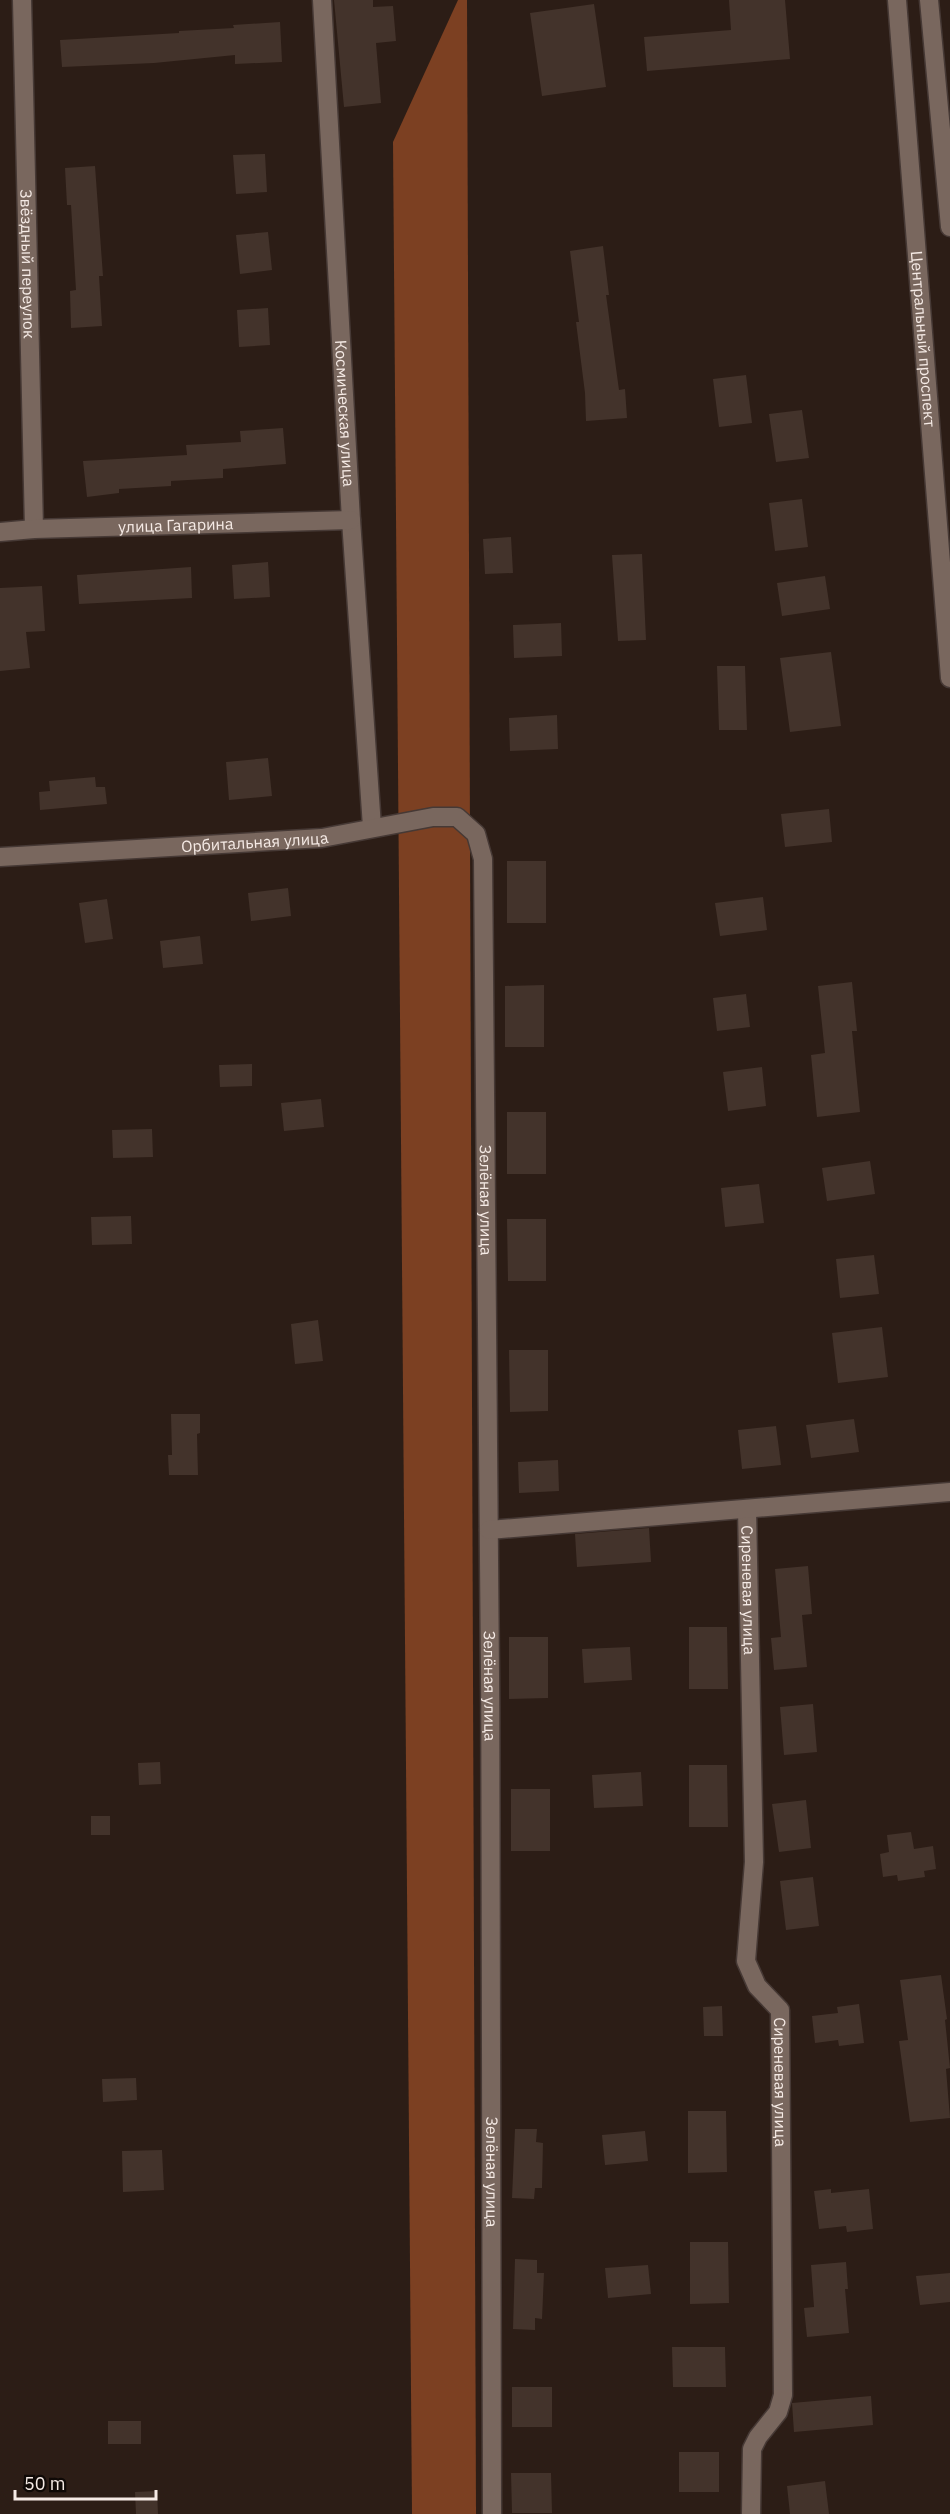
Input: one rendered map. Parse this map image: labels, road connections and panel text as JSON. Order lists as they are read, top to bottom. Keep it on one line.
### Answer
{"streets":{"street":["Звёздный переулок","Центральный проспект","Космическая улица","улица Гагарина","Орбитальная улица","Зелёная улица","Сиреневая улица"]},"crossings":[["Звёздный переулок","улица Гагарина"],["Космическая улица","улица Гагарина"],["Космическая улица","Орбитальная улица"],["Орбитальная улица","Зелёная улица"]],"scale_bar":"50 m"}
